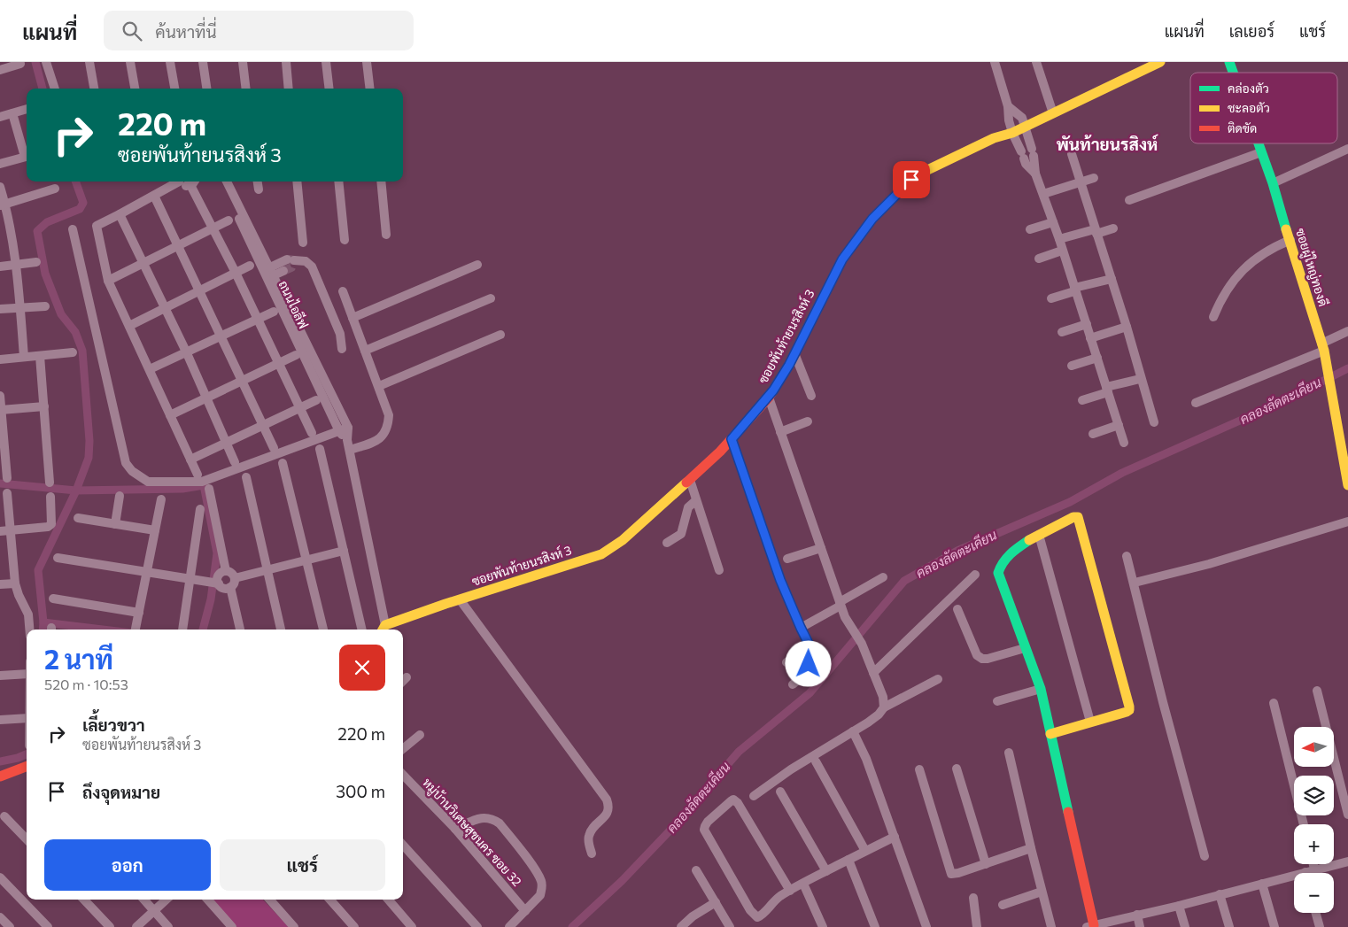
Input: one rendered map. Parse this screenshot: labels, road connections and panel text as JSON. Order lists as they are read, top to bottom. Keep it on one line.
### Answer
{"streets":{"street":["ซอยผู้ใหญ่ทองดี","ถนนไอลีฟ","ซอยพันท้ายนรสิงห์ 3","หมู่บ้านวิเศษสุขนคร ซอย 32"]},"crossings":[["ถนนไอลีฟ","ซอยพันท้ายนรสิงห์ 3"]],"districts":["พันท้ายนรสิงห์"],"water":["คลองลัดตะเคียน"],"legend":["คล่องตัว","ชะลอตัว","ติดขัด"],"north":"left","page":{"header":"แผนที่","search":"ค้นหาที่นี่","nav":["แผนที่","เลเยอร์","แชร์"],"turn":["220 m","ซอยพันท้ายนรสิงห์ 3"],"heading":["2 นาที","520 m · 10:53"],"list":[{"name":"เลี้ยวขวา","note":"ซอยพันท้ายนรสิงห์ 3","value":"220 m"},{"name":"ถึงจุดหมาย","value":"300 m"}],"map_buttons":["+","−"],"buttons":["ออก","แชร์"]}}
